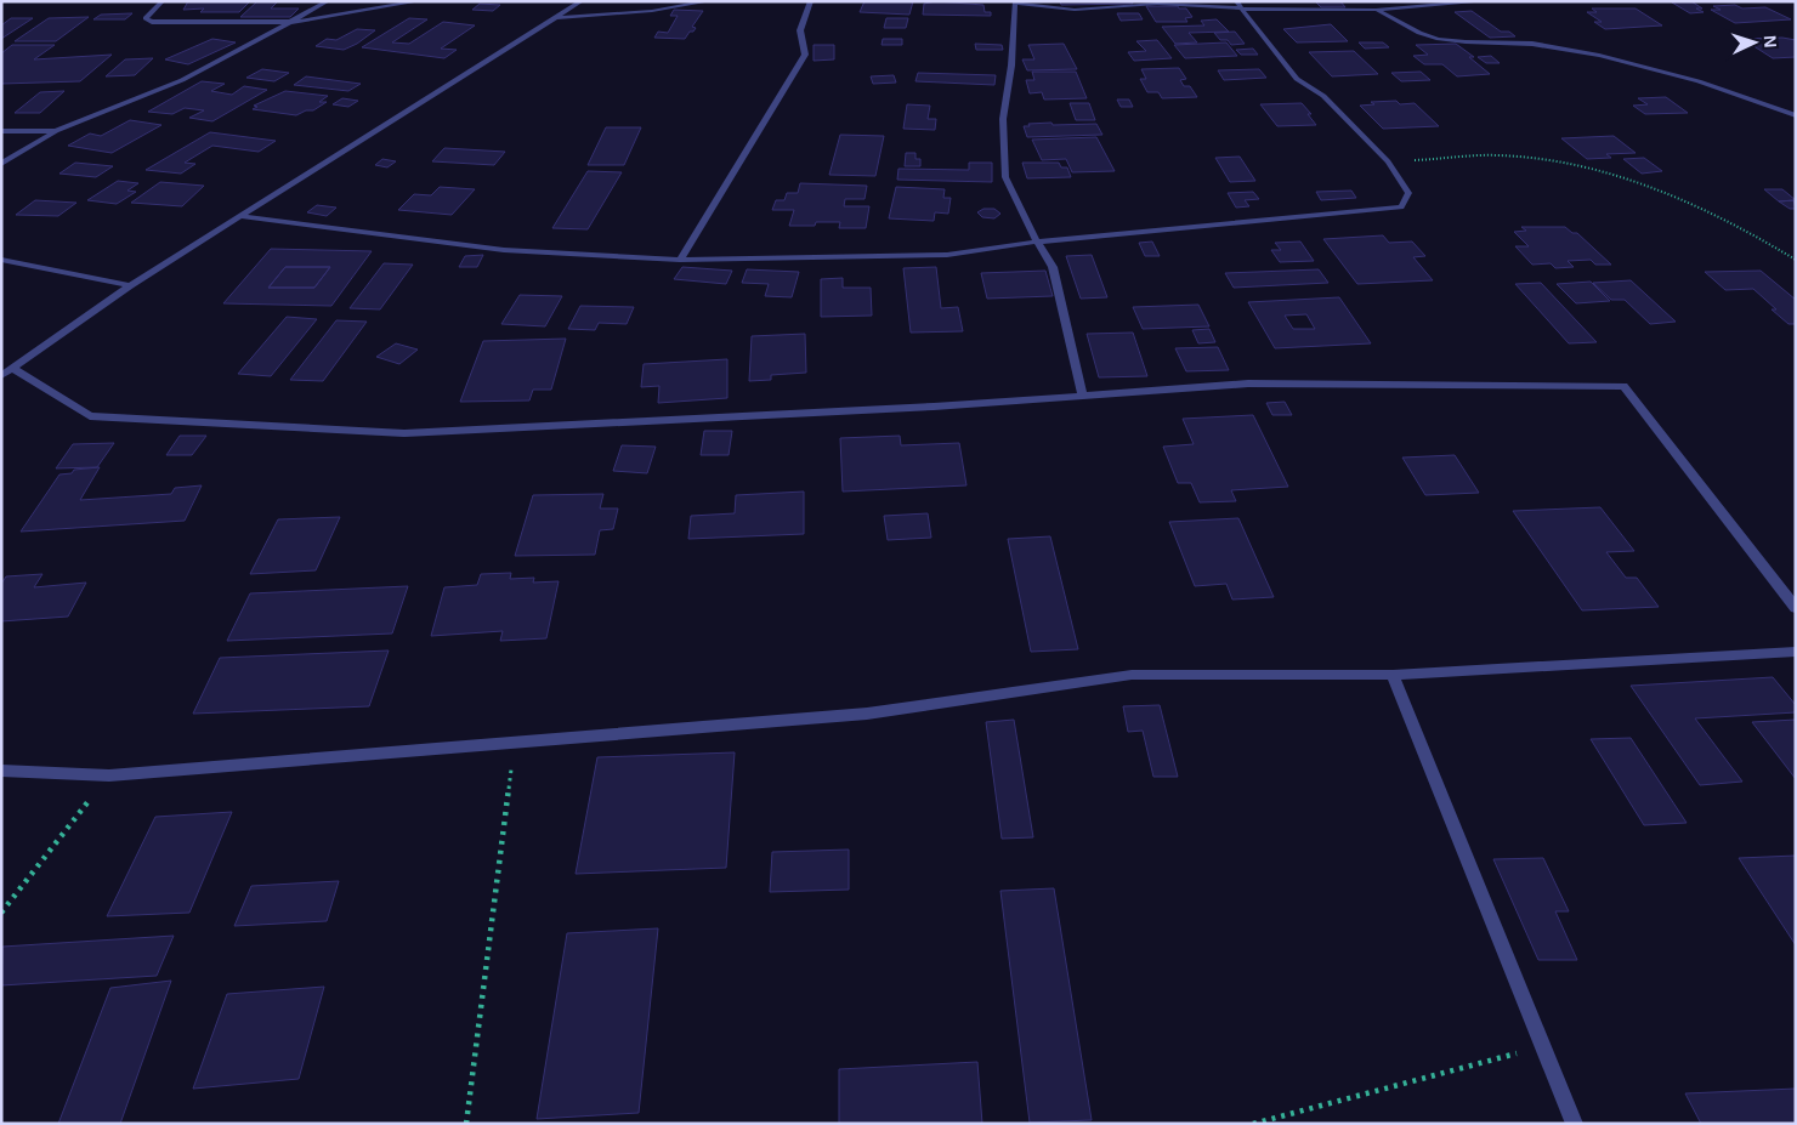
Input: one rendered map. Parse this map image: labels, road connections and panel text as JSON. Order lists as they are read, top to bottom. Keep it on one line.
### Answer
{"north":"right"}
